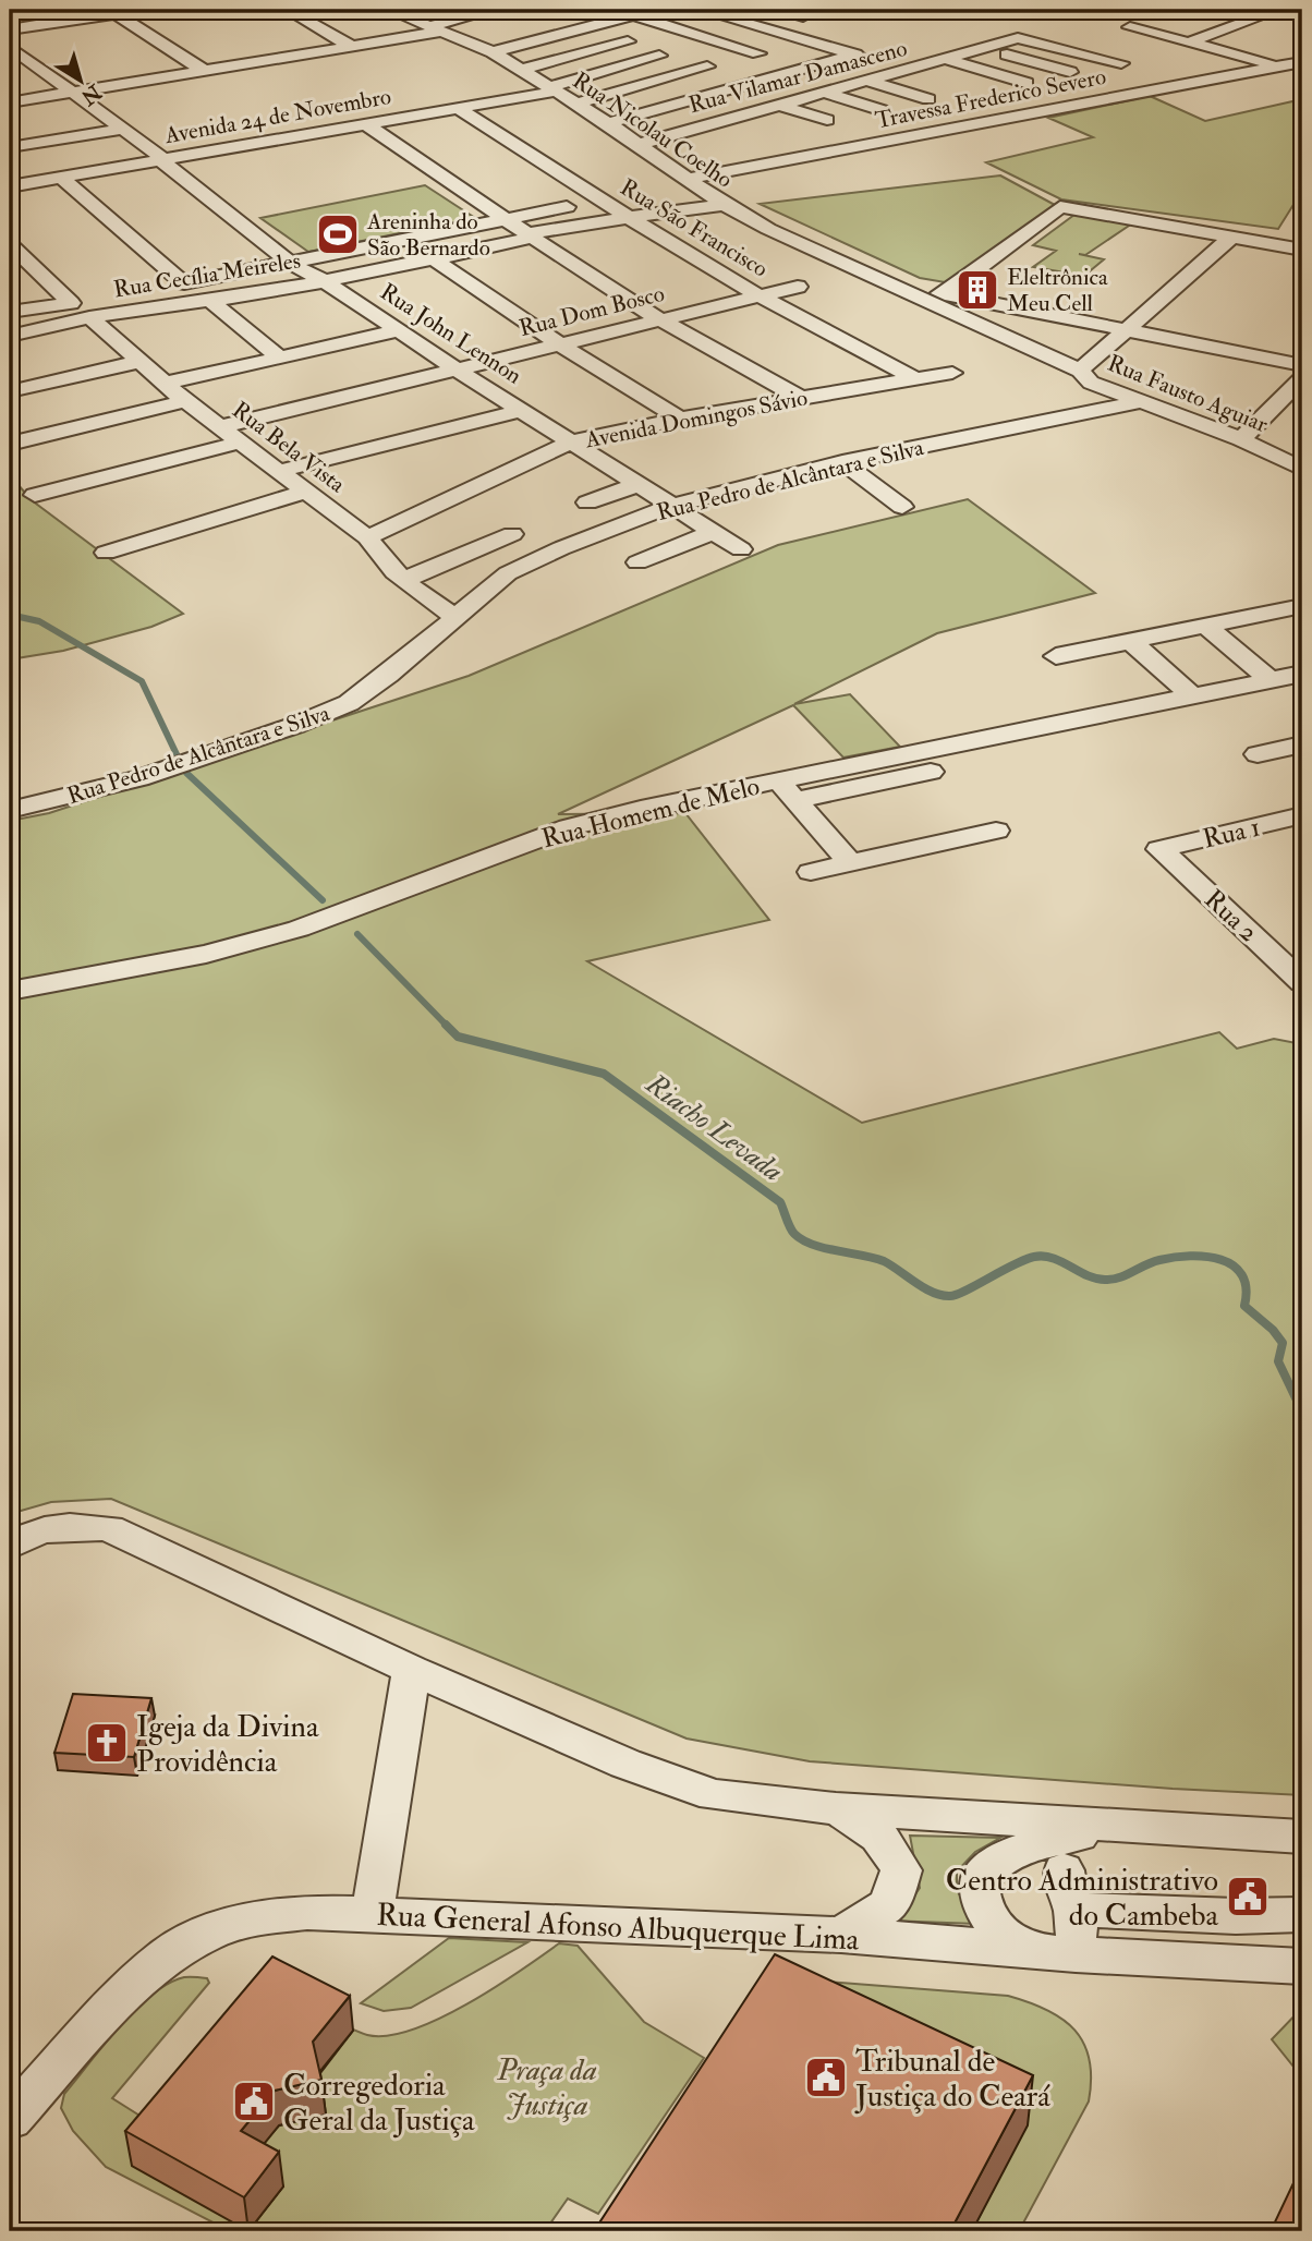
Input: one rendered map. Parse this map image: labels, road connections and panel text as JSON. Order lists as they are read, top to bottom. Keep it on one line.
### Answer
{"streets":{"street":["Rua Vilamar Damasceno","Travessa Frederico Severo","Avenida 24 de Novembro","Rua Nicolau Coelho","Rua São Francisco","Rua Cecília Meireles","Rua Dom Bosco","Rua John Lennon","Rua Fausto Aguiar","Avenida Domingos Sávio","Rua Bela Vista","Rua Pedro de Alcântara e Silva","Rua Homem de Melo","Rua 1","Rua 2","Rua General Afonso Albuquerque Lima"]},"crossings":[["Rua Vilamar Damasceno","Rua Nicolau Coelho"],["Travessa Frederico Severo","Rua Nicolau Coelho"],["Avenida 24 de Novembro","Rua Nicolau Coelho"],["Avenida 24 de Novembro","Rua São Francisco"],["Avenida 24 de Novembro","Rua John Lennon"],["Rua Nicolau Coelho","Rua Cecília Meireles"],["Rua Nicolau Coelho","Rua Fausto Aguiar"],["Rua São Francisco","Rua Cecília Meireles"],["Rua São Francisco","Rua Dom Bosco"],["Rua São Francisco","Avenida Domingos Sávio"],["Rua Cecília Meireles","Rua John Lennon"],["Rua Cecília Meireles","Rua Bela Vista"],["Rua Dom Bosco","Rua John Lennon"],["Rua Dom Bosco","Rua Bela Vista"],["Rua John Lennon","Avenida Domingos Sávio"],["Rua John Lennon","Rua Pedro de Alcântara e Silva"],["Rua Fausto Aguiar","Rua Pedro de Alcântara e Silva"],["Avenida Domingos Sávio","Rua Bela Vista"],["Rua Bela Vista","Rua Pedro de Alcântara e Silva"],["Rua 1","Rua 2"]],"water":["Riacho Levada"],"parks":["Praça da Justiça"],"places":{"sports":["Areninha do São Bernardo"],"building":["Eleltrônica Meu Cell"],"church":["Igeja da Divina Providência"],"public building":["Centro Administrativo do Cambeba","Tribunal de Justiça do Ceará","Corregedoria Geral da Justiça"]},"north":"bottom right"}
